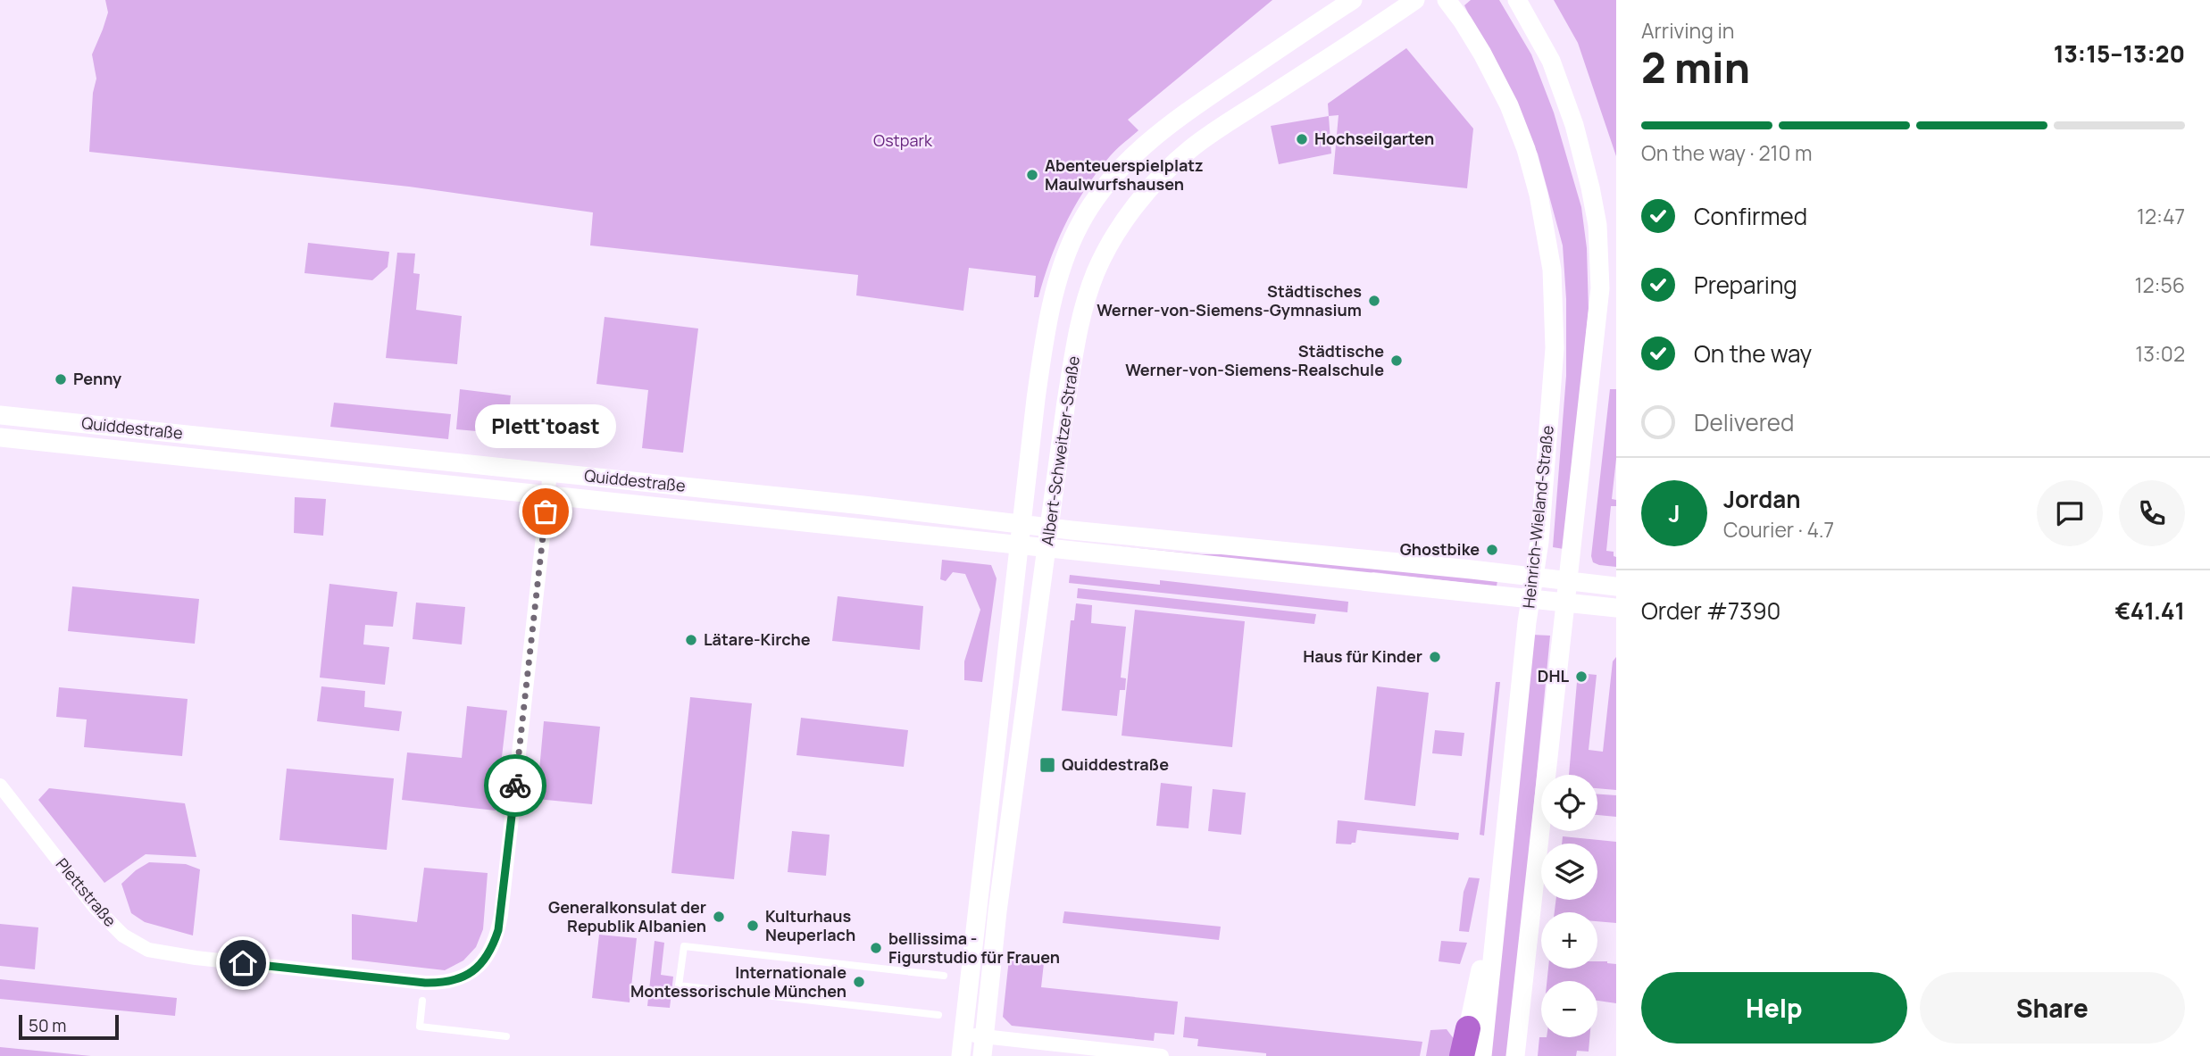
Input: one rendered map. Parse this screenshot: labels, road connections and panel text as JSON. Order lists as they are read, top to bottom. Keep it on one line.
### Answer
{"streets":{"main road":["Quiddestraße","Albert-Schweitzer-Straße","Heinrich-Wieland-Straße"],"street":["Plettstraße"]},"crossings":[["Quiddestraße","Albert-Schweitzer-Straße"],["Quiddestraße","Heinrich-Wieland-Straße"],["Quiddestraße","Plettstraße"]],"parks":["Ostpark"],"places":{"other":["Hochseilgarten","Abenteuerspielplatz Maulwurfshausen","Städtisches Werner-von-Siemens-Gymnasium","Städtische Werner-von-Siemens-Realschule","Penny","Plett'toast","Ghostbike","Lätare-Kirche","Haus für Kinder","DHL","Generalkonsulat der Republik Albanien","Kulturhaus Neuperlach","bellissima - Figurstudio für Frauen","Internationale Montessorischule München"],"transit":["Quiddestraße"]},"scale_bar":"50 m","page":{"heading":["2 min","Arriving in","13:15–13:20"],"panel":["Jordan","Courier · 4.7","Order #7390","€41.41"],"bar":"On the way · 210 m","list":[["Confirmed","12:47"],["Preparing","12:56"],["On the way","13:02"],"Delivered"],"bubble":"Plett'toast","round":"J","map_buttons":["+","−"],"buttons":["Help","Share"],"scale":"50 m"}}
